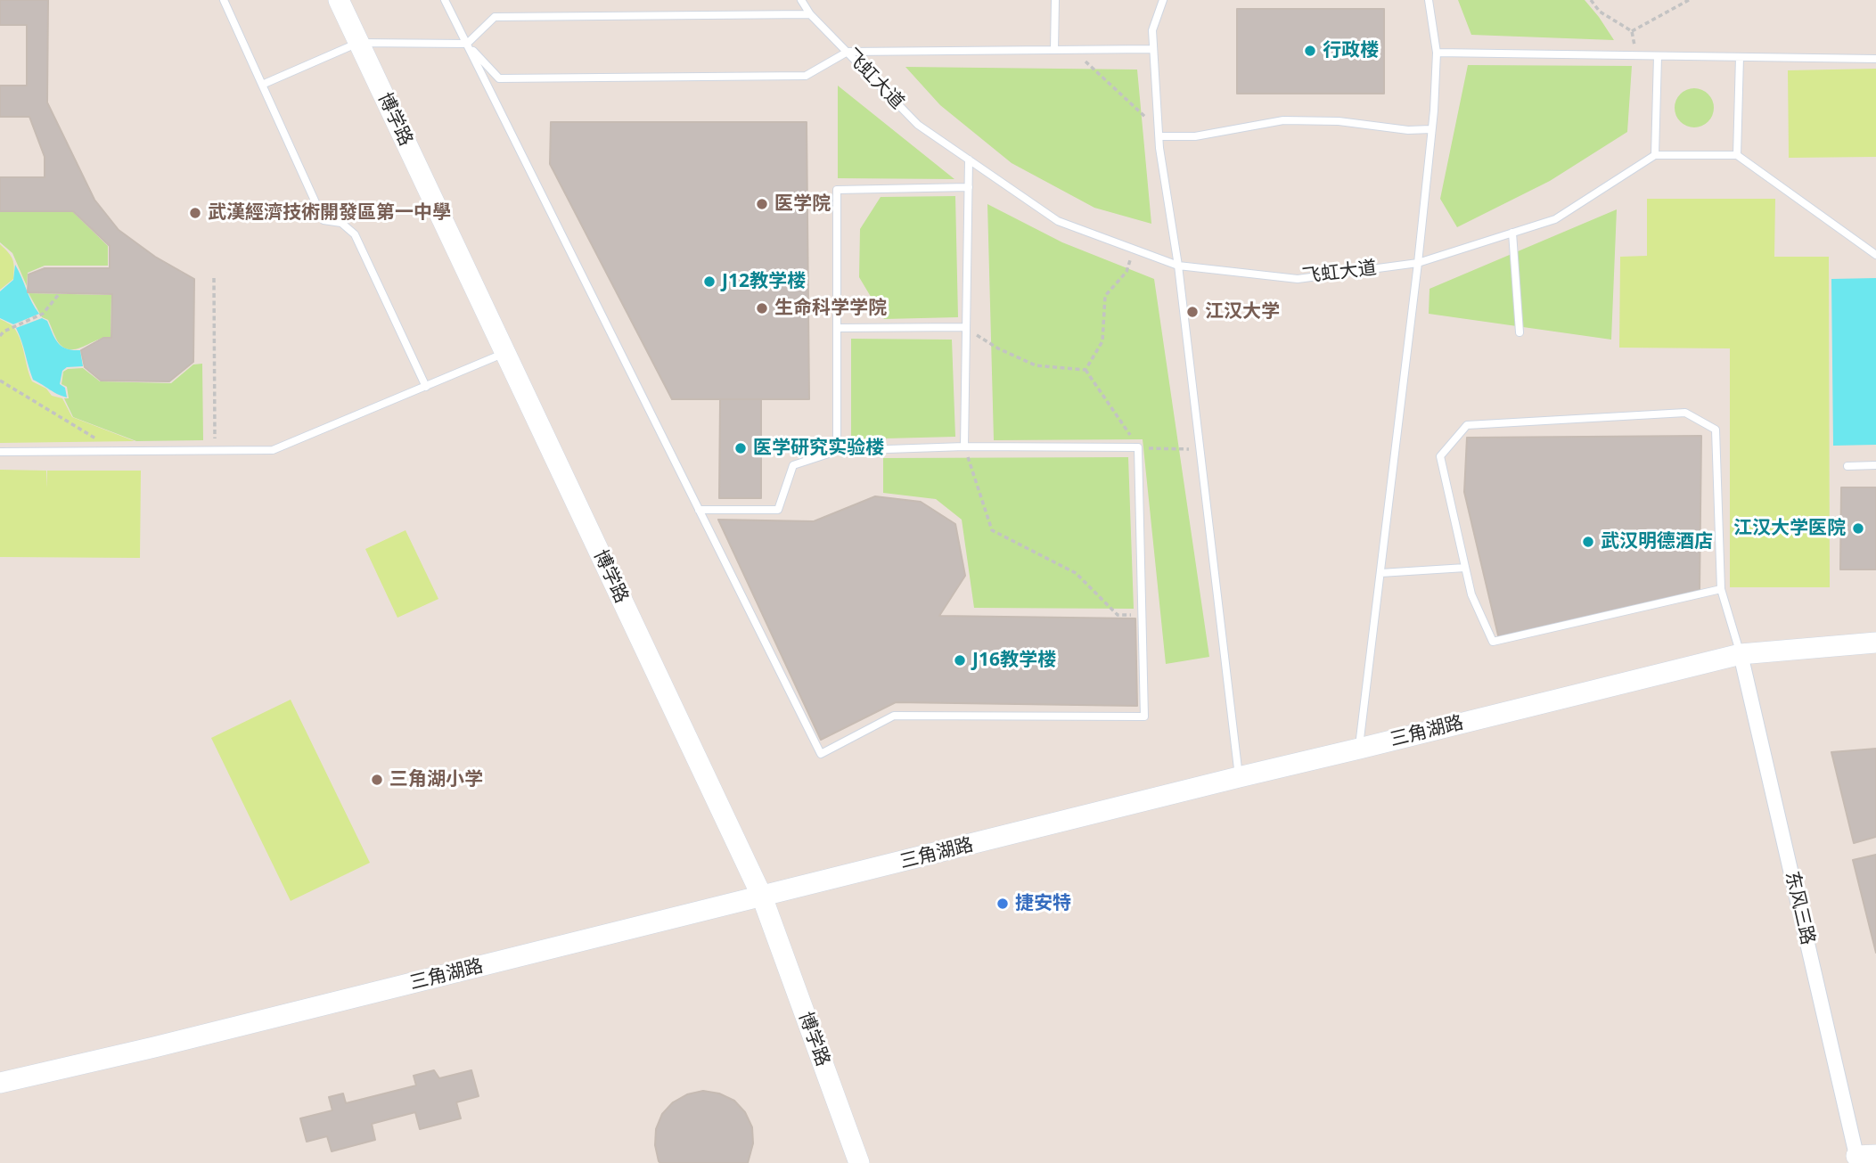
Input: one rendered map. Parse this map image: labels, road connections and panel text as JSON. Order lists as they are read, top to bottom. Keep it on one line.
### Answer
{"streets":{"street":["博学路","三角湖路","东风三路"],"lane":["飞虹大道"]},"crossings":[["博学路","三角湖路"],["三角湖路","东风三路"]],"places":["行政楼","医学院","武漢經濟技術開發區第一中學","J12教学楼","生命科学学院","江汉大学","医学研究实验楼","江汉大学医院","武汉明德酒店","J16教学楼","三角湖小学","捷安特"]}
